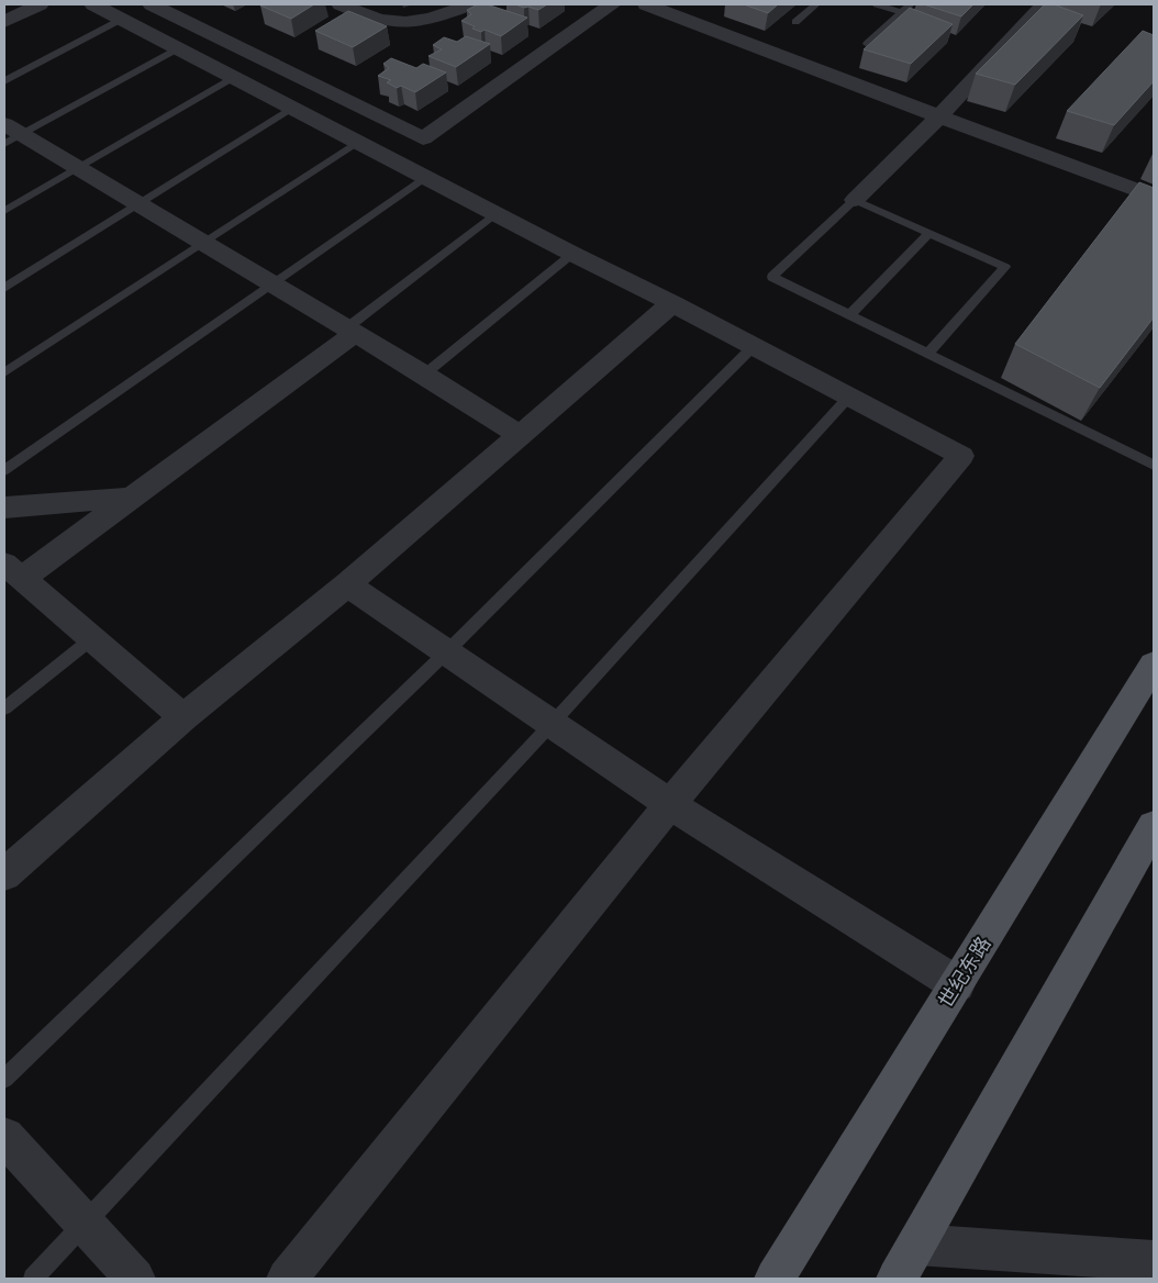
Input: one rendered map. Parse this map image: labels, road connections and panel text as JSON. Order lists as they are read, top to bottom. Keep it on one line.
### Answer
{"streets":{"main road":["世纪东路"]}}
